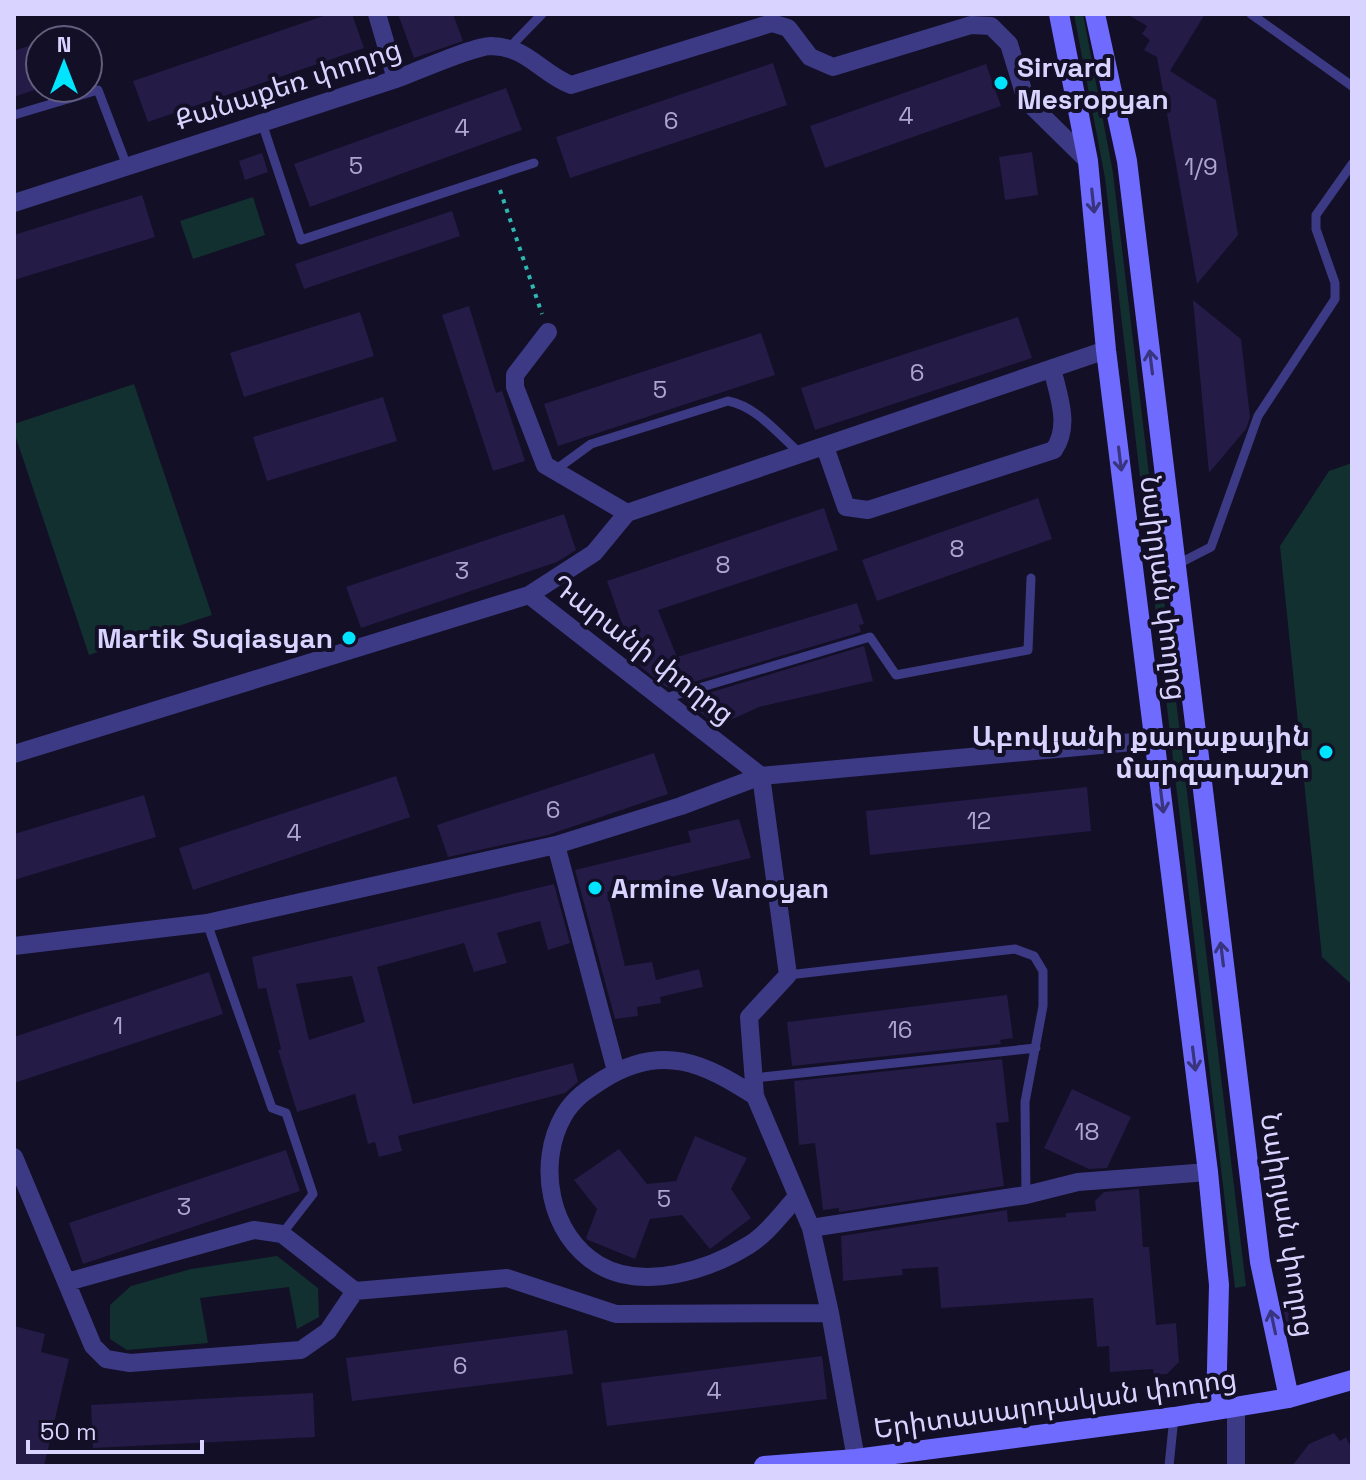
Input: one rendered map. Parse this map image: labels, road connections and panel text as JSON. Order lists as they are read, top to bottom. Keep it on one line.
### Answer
{"streets":{"street":["Քանաքեռ փողոց","Նաիրյան փողոց","Դարանի փողոց","Երիտասարդական փողոց"]},"crossings":[["Նաիրյան փողոց","Երիտասարդական փողոց"]],"places":["Sirvard Mesropyan","Martik Suqiasyan","Աբովյանի քաղաքային մարզադաշտ","Armine Vanoyan"],"house_numbers":["4","6","4","5","1/9","6","5","8","8","3","6","12","4","1","16","18","5","3","6","4"],"scale_bar":"50 m","north":"top"}
